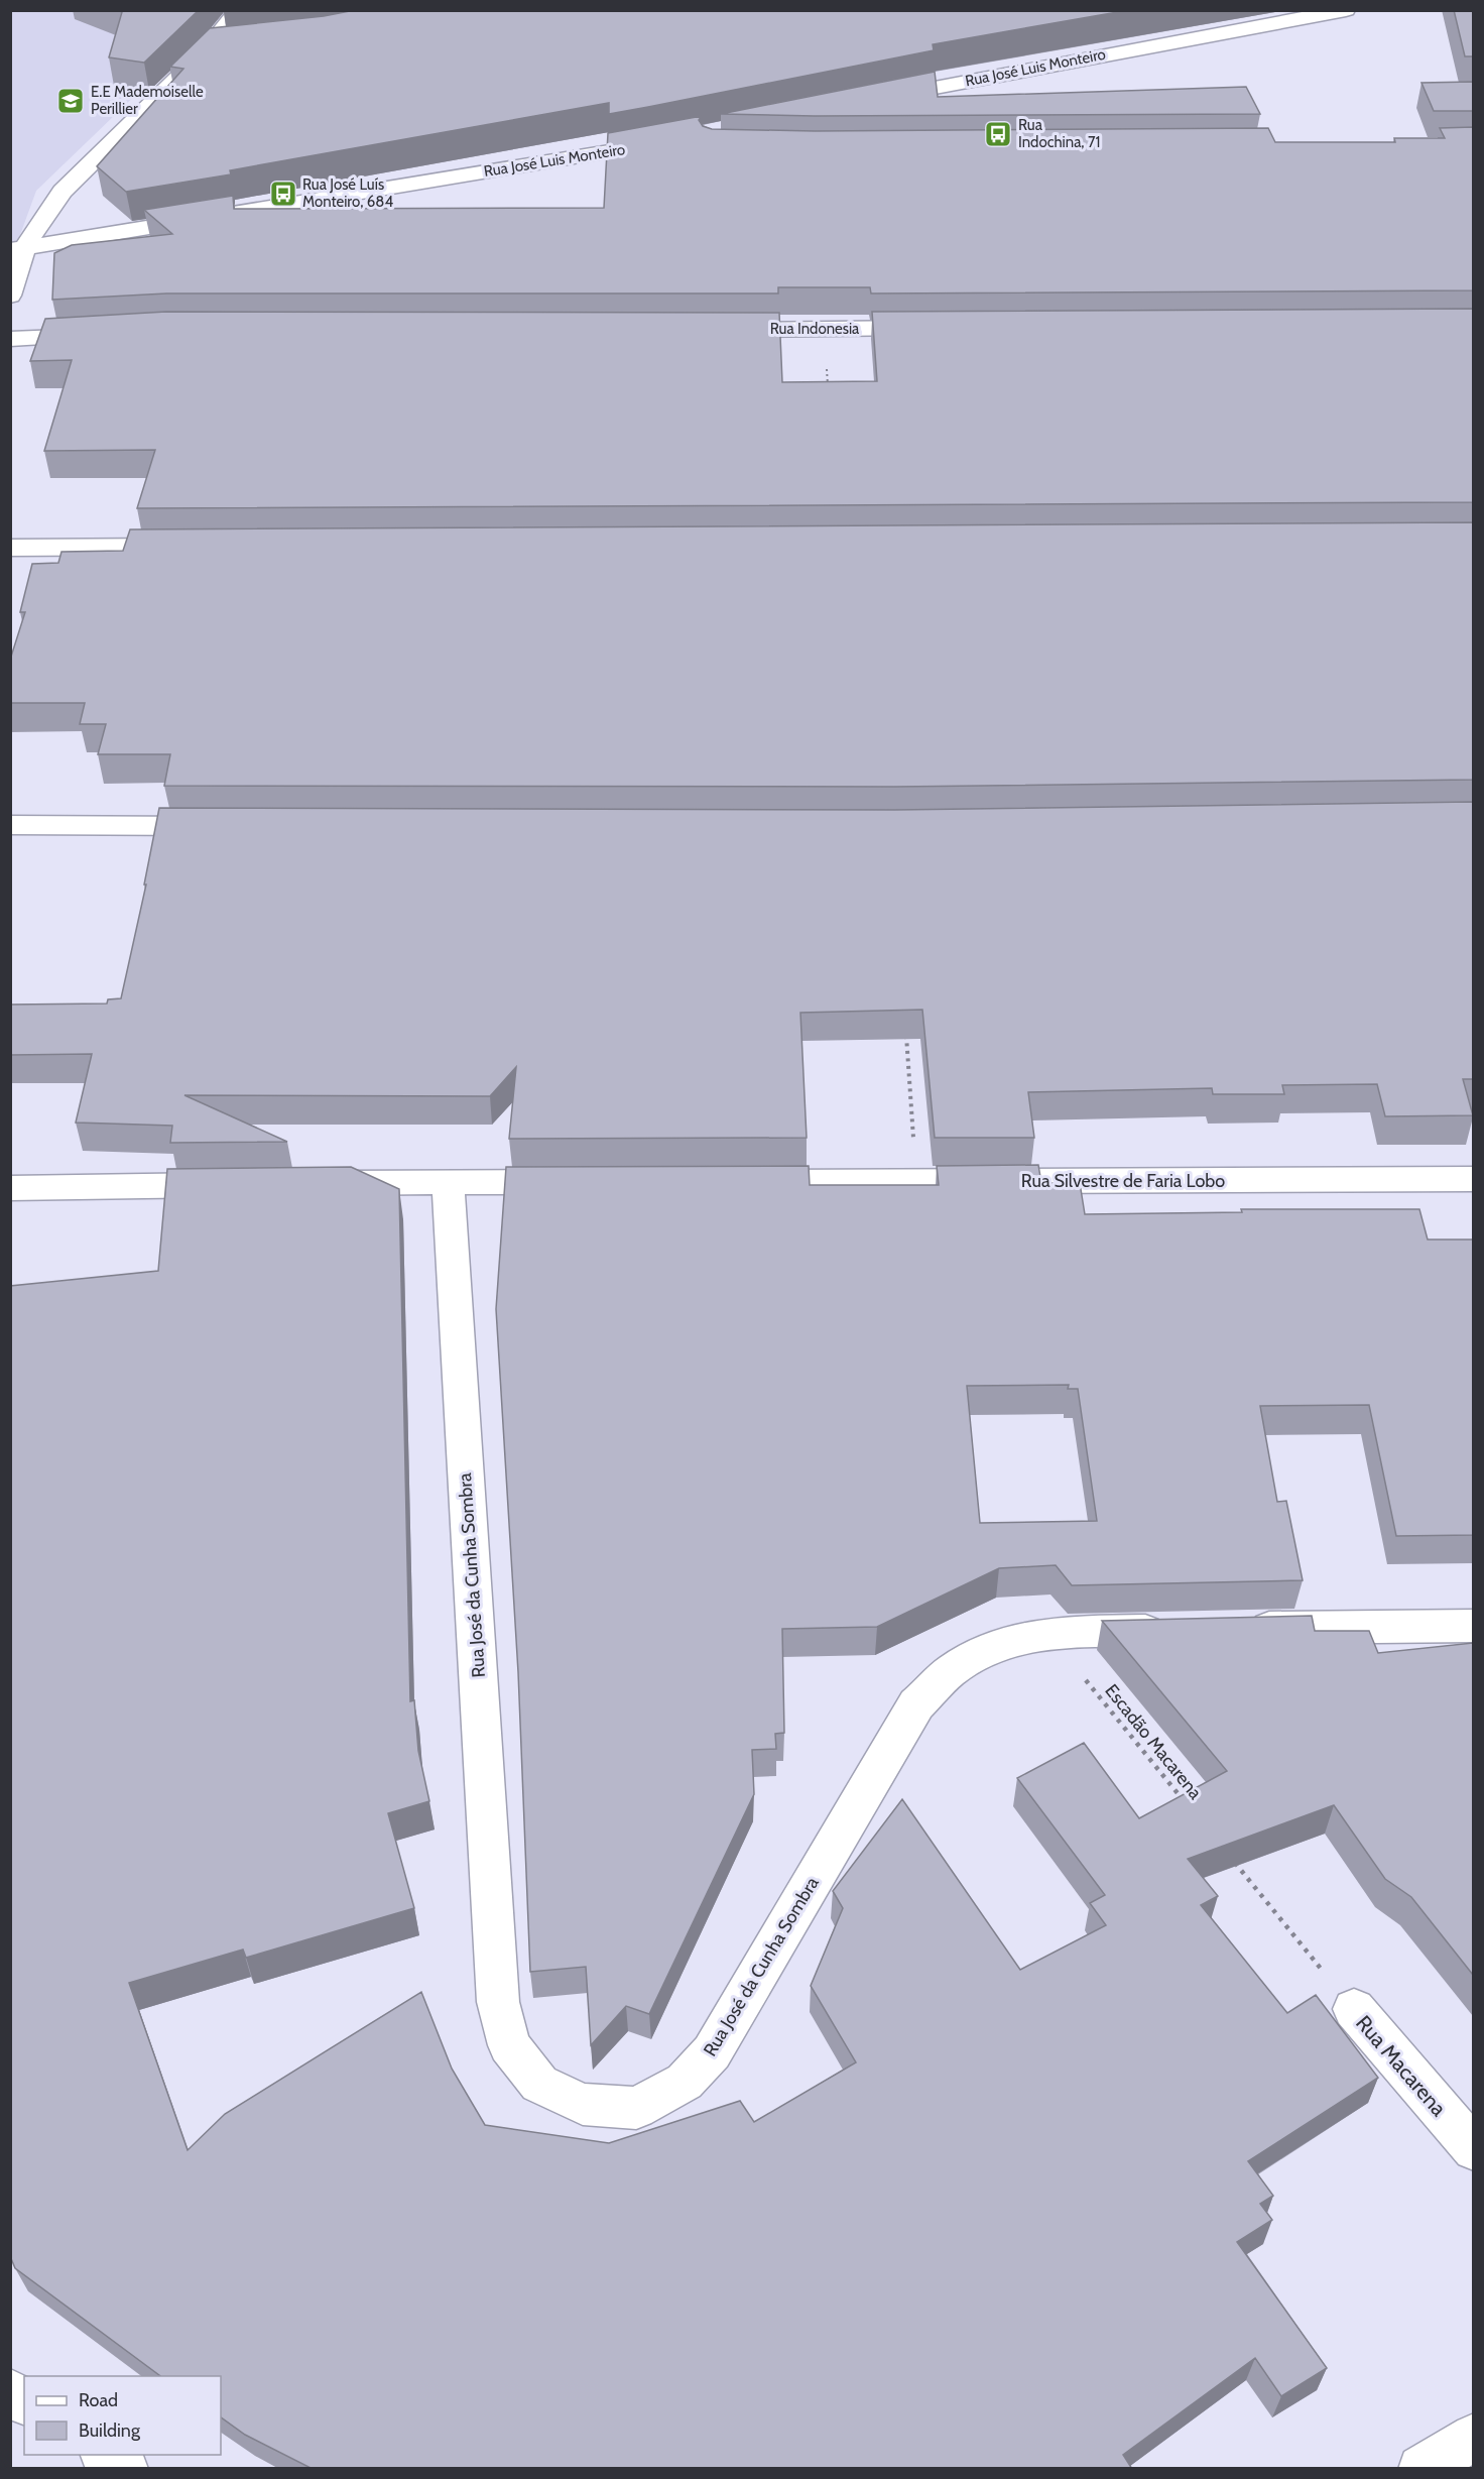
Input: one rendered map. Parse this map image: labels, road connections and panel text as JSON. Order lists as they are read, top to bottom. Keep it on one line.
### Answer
{"streets":{"street":["Rua José Luis Monteiro","Rua Indonesia","Rua Silvestre de Faria Lobo","Rua José da Cunha Sombra","Rua Macarena"],"path":["Escadão Macarena"]},"crossings":[["Rua José da Cunha Sombra","Escadão Macarena"]],"places":{"school or university":["E.E Mademoiselle Perillier"],"bus stop":["Rua Indochina, 71","Rua José Luís Monteiro, 684"]},"legend":["Road","Building"]}
